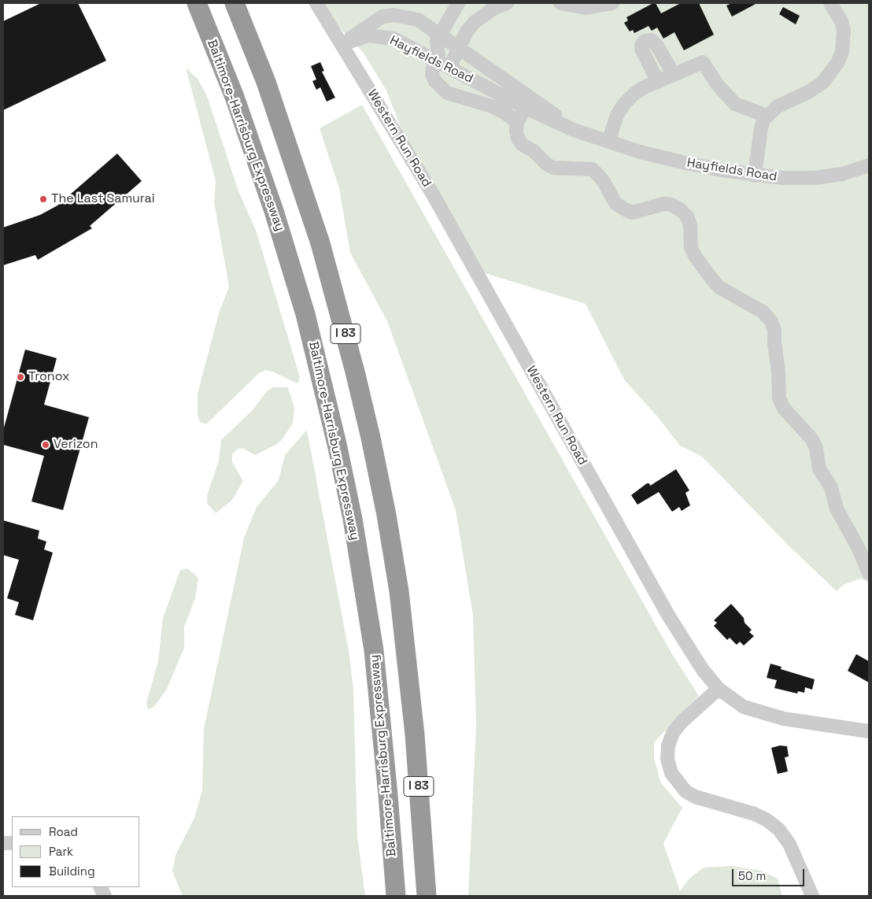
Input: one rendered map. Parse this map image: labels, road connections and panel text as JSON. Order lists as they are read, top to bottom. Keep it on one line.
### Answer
{"streets":{"highway":["Baltimore-Harrisburg Expressway","I 83"],"street":["Hayfields Road","Western Run Road"]},"crossings":[["Hayfields Road","Western Run Road"]],"places":["The Last Samurai","Tronox","Verizon"],"legend":["Road","Park","Building"],"scale_bar":"50 m"}
